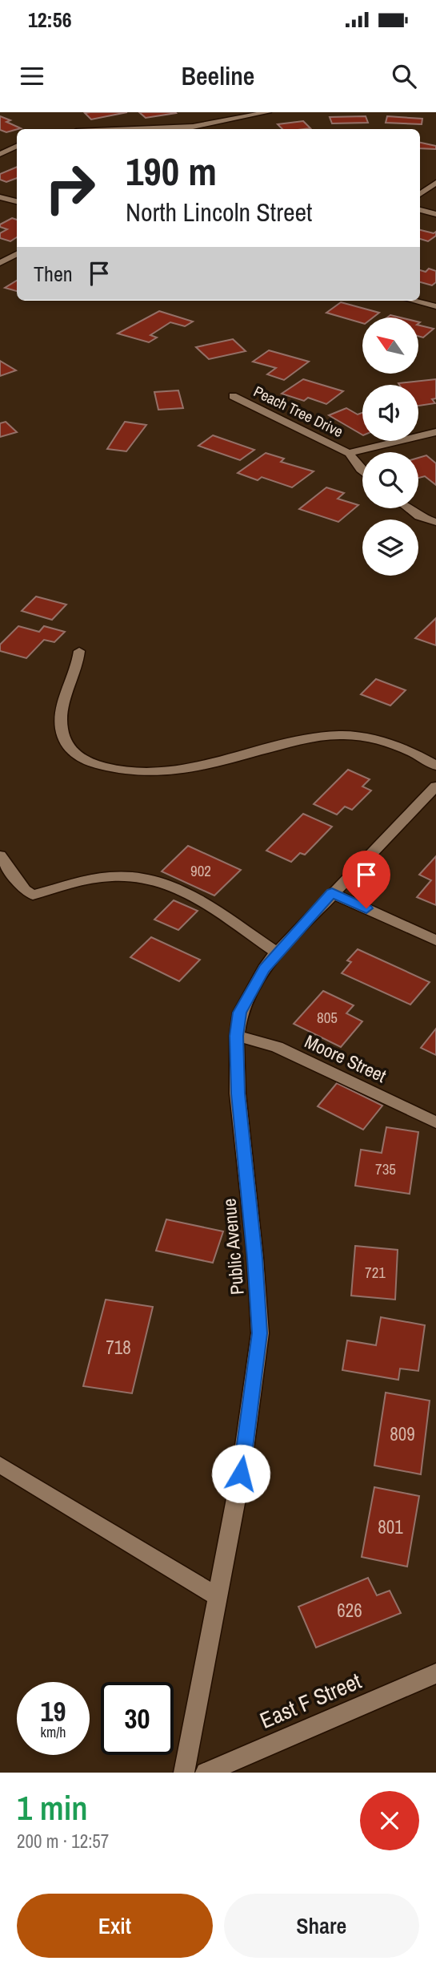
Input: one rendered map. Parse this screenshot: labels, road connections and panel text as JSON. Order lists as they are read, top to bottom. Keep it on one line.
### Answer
{"streets":{"street":["Peach Tree Drive","Moore Street","Public Avenue","East F Street"]},"crossings":[["Moore Street","Public Avenue"]],"house_numbers":["902","805","735","721","718","809","801","626"],"north":"top left","page":{"status":"12:56","header":"Beeline","turn":["190 m","North Lincoln Street"],"then":"Then","speed":"19 km/h","limit":"30","heading":["1 min","200 m · 12:57"],"buttons":["Exit","Share"]}}
